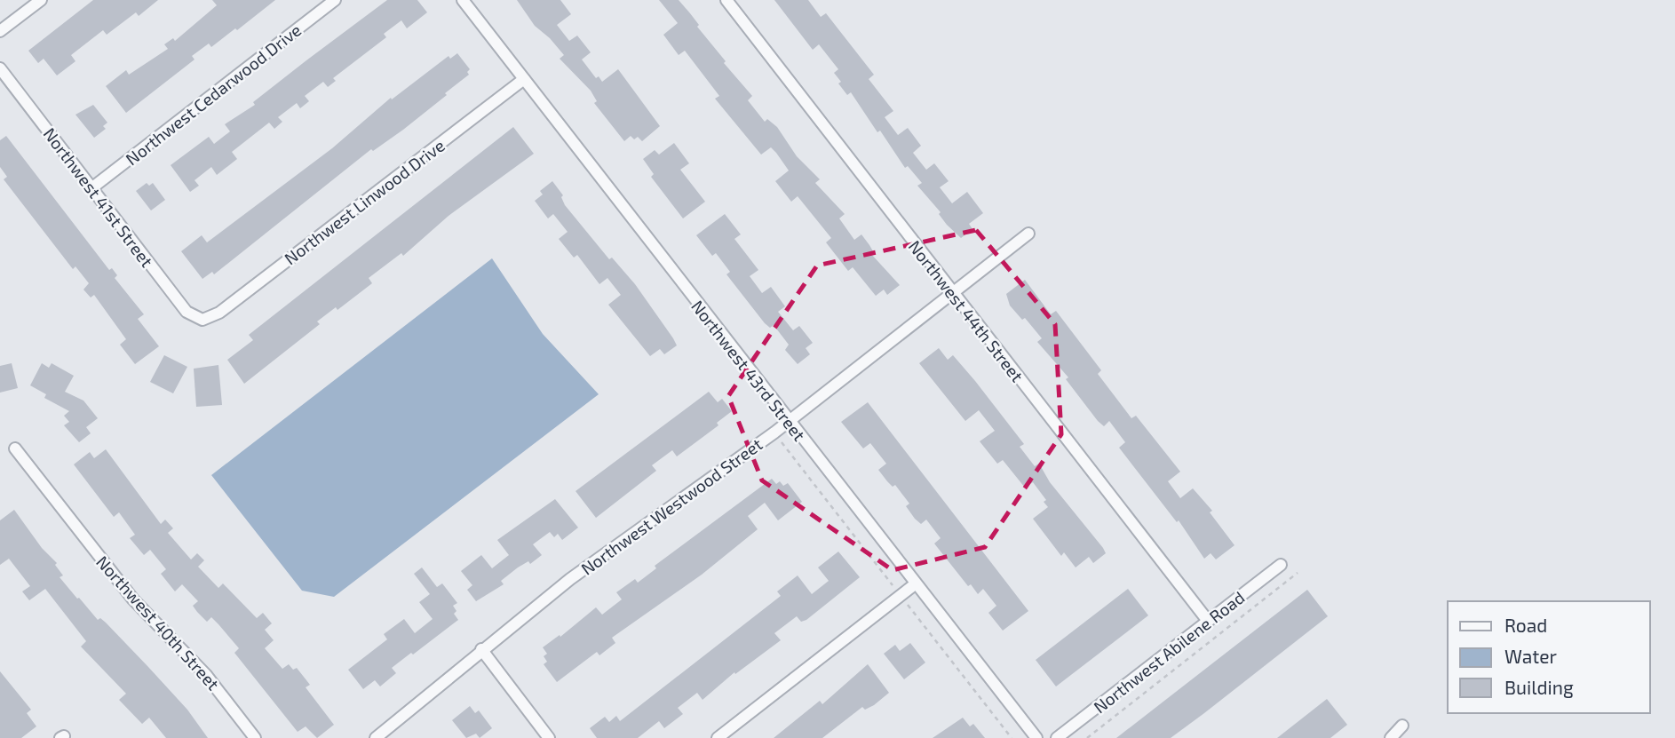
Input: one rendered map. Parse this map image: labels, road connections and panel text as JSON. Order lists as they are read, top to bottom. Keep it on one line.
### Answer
{"streets":{"street":["Northwest Cedarwood Drive","Northwest 41st Street","Northwest Linwood Drive","Northwest 44th Street","Northwest 43rd Street","Northwest Westwood Street","Northwest 40th Street","Northwest Abilene Road"]},"crossings":[["Northwest Cedarwood Drive","Northwest 41st Street"],["Northwest 41st Street","Northwest Linwood Drive"],["Northwest Linwood Drive","Northwest 43rd Street"],["Northwest 44th Street","Northwest Westwood Street"],["Northwest 44th Street","Northwest Abilene Road"],["Northwest 43rd Street","Northwest Westwood Street"]],"legend":["Road","Water","Building"]}
